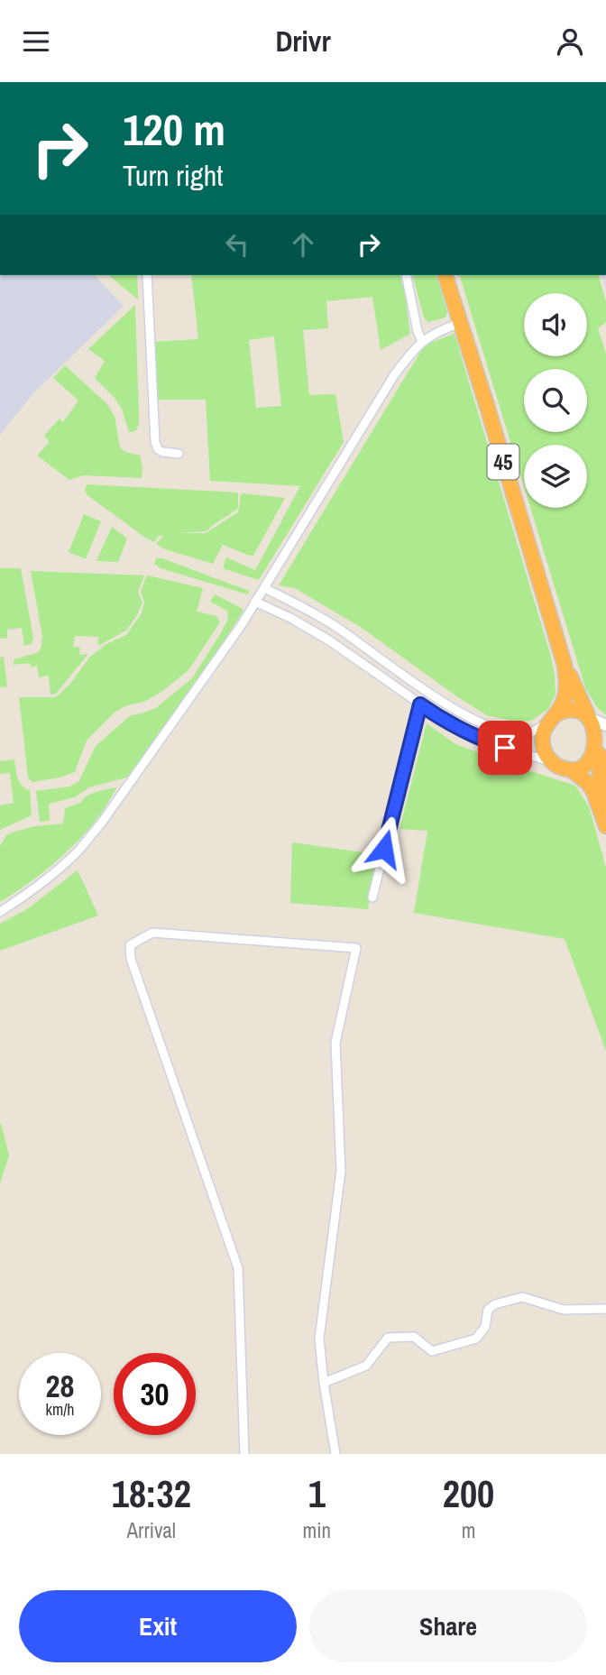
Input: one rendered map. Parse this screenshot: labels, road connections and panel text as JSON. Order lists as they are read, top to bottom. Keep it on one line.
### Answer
{"streets":{"highway":["45"]},"page":{"header":"Drivr","turn":["120 m","Turn right"],"speed":"28 km/h","limit":"30","eta":["18:32","Arrival","1","min","200","m"],"buttons":["Exit","Share"]}}
